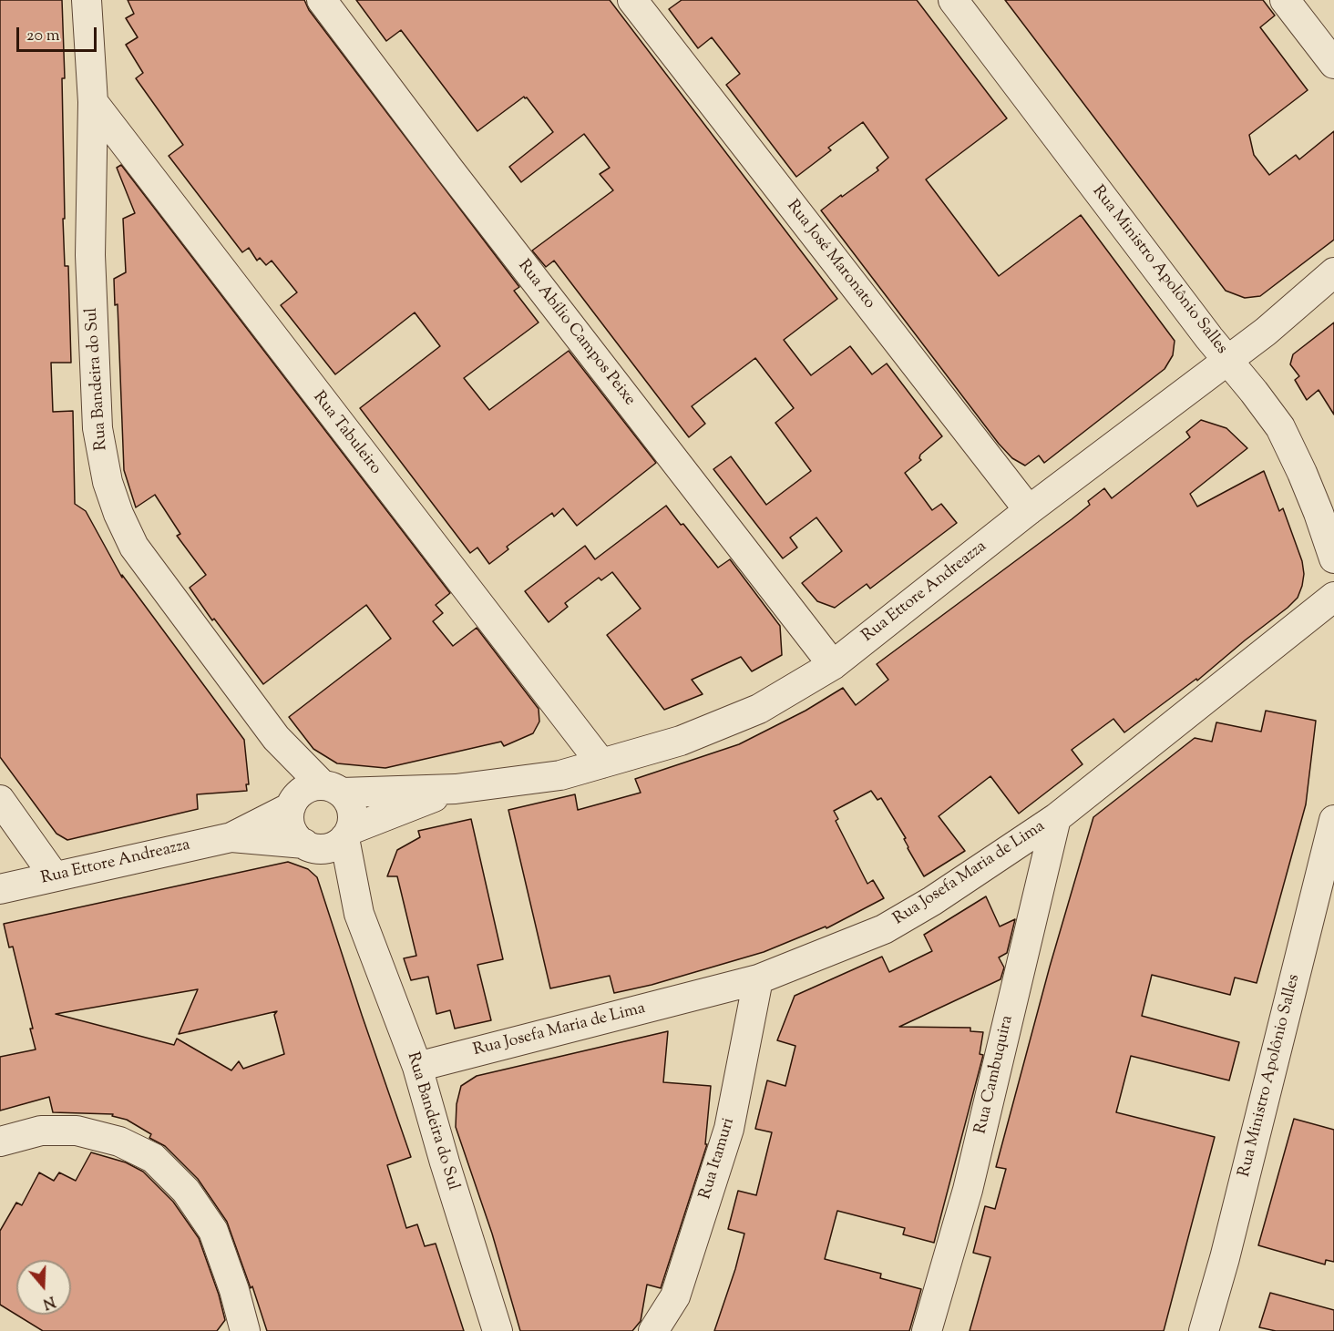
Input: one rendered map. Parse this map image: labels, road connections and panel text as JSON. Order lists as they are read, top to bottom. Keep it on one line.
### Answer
{"streets":{"street":["Rua José Maronato","Rua Ministro Apolônio Salles","Rua Abílio Campos Peixe","Rua Bandeira do Sul","Rua Tabuleiro","Rua Ettore Andreazza","Rua Josefa Maria de Lima","Rua Cambuquira","Rua Itamuri"]},"crossings":[["Rua José Maronato","Rua Ettore Andreazza"],["Rua Ministro Apolônio Salles","Rua Ettore Andreazza"],["Rua Abílio Campos Peixe","Rua Ettore Andreazza"],["Rua Bandeira do Sul","Rua Tabuleiro"],["Rua Bandeira do Sul","Rua Ettore Andreazza"],["Rua Bandeira do Sul","Rua Josefa Maria de Lima"],["Rua Tabuleiro","Rua Ettore Andreazza"],["Rua Josefa Maria de Lima","Rua Cambuquira"],["Rua Josefa Maria de Lima","Rua Itamuri"]],"scale_bar":"20 m","north":"bottom"}
